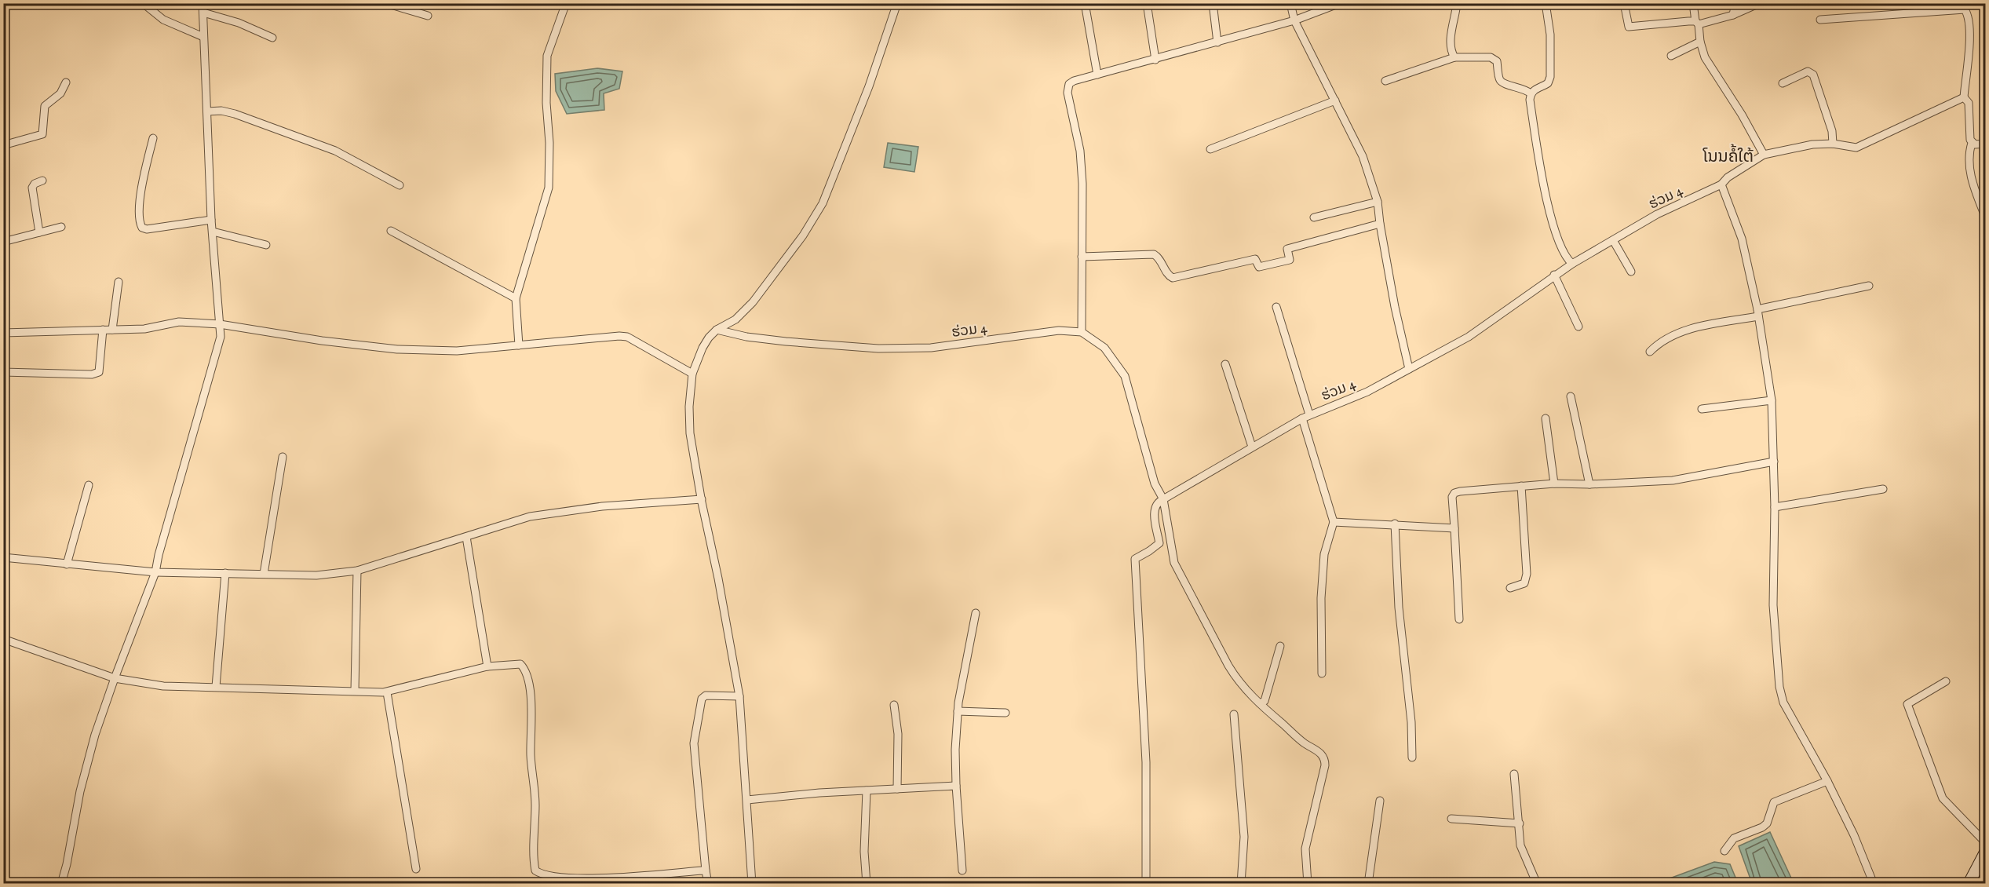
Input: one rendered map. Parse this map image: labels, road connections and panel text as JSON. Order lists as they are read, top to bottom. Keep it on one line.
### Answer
{"streets":{"street":["ຮ່ວມ 4"]},"districts":["ໂນນຄໍ້ໃຕ້"]}
